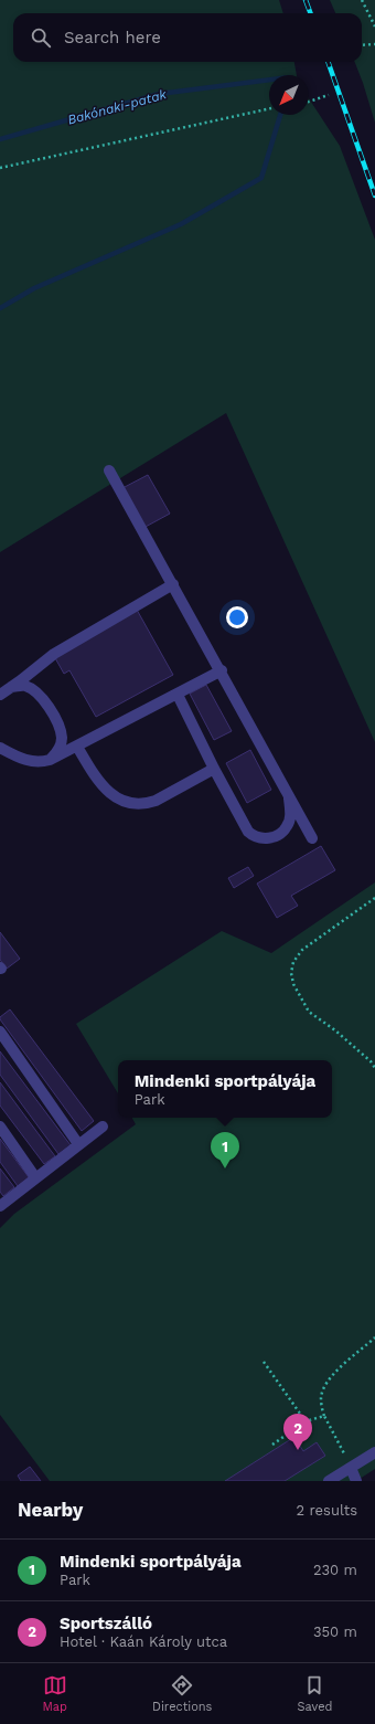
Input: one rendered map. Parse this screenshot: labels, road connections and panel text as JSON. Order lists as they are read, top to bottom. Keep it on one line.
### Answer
{"water":["Bakónaki-patak"],"north":"bottom left","page":{"search":"Search here","popup":["Mindenki sportpályája","Park"],"pins":["1","2"],"heading":["Nearby","2 results"],"list":[{"mark":"1","name":"Mindenki sportpályája","note":"Park","value":"230 m"},{"mark":"2","name":"Sportszálló","note":"Hotel · Kaán Károly utca","value":"350 m"}],"nav":["Map","Directions","Saved"]}}
